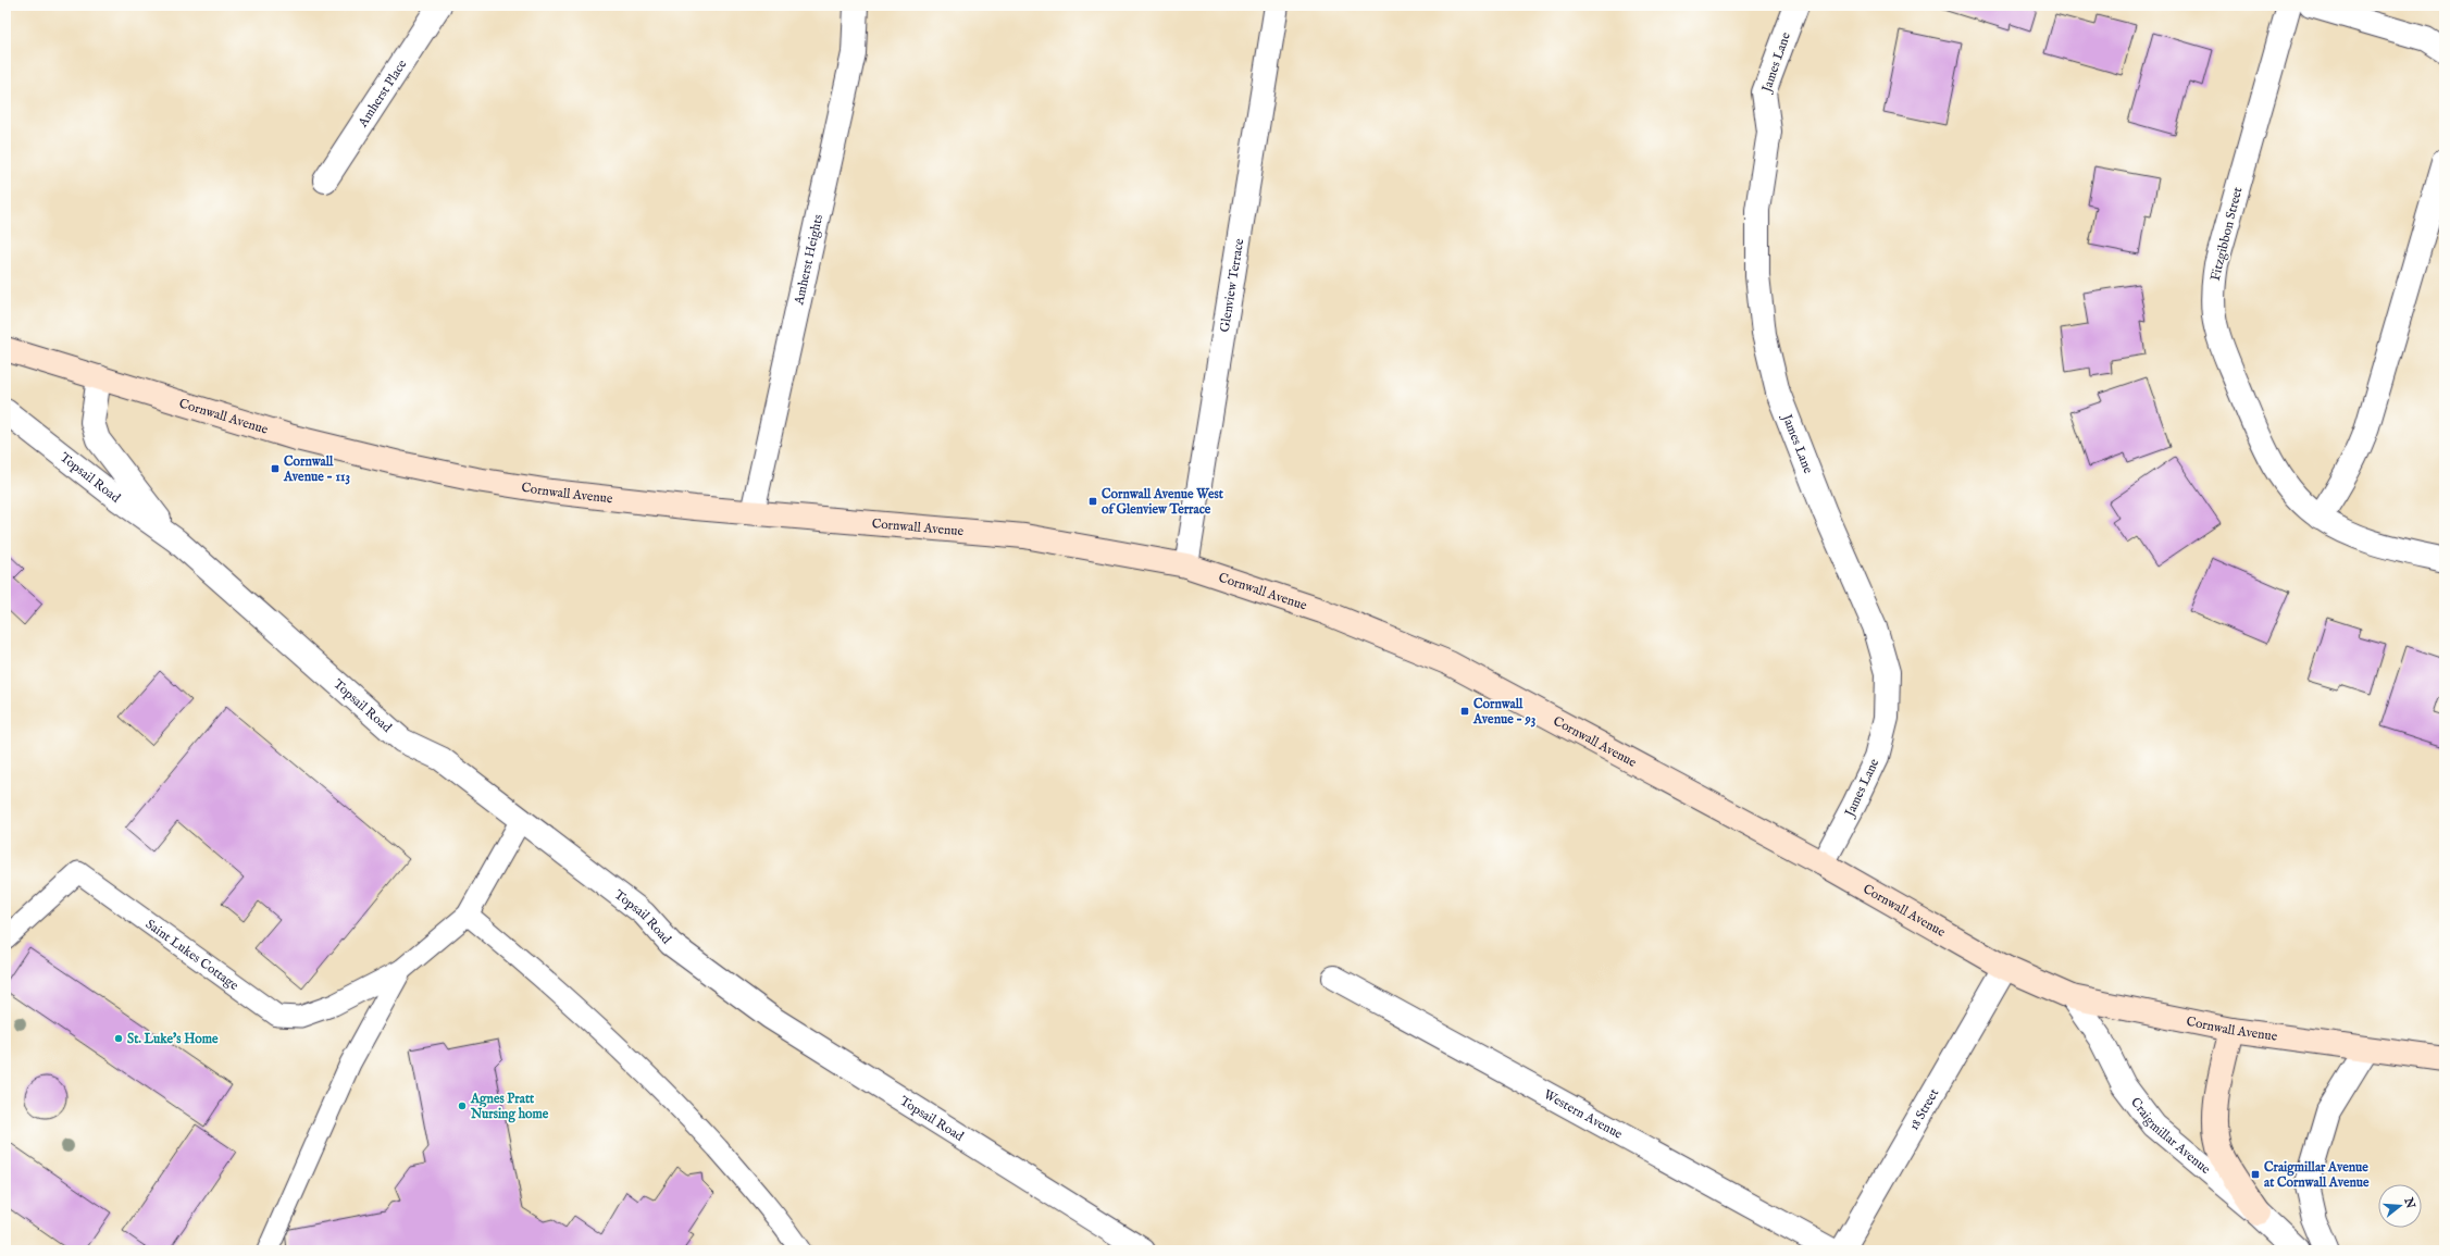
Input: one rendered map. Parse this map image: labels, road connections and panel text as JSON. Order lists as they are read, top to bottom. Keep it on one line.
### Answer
{"streets":{"main road":["Cornwall Avenue"],"street":["James Lane","Amherst Place","Fitzgibbon Street","Amherst Heights","Glenview Terrace","Topsail Road","18 Street","Western Avenue","Craigmillar Avenue"],"lane":["Saint Lukes Cottage"]},"crossings":[["James Lane","Cornwall Avenue"],["Amherst Heights","Cornwall Avenue"],["Glenview Terrace","Cornwall Avenue"],["Cornwall Avenue","Topsail Road"],["Cornwall Avenue","18 Street"],["Cornwall Avenue","Craigmillar Avenue"]],"places":{"transit":["Cornwall Avenue - 113","Cornwall Avenue West of Glenview Terrace","Cornwall Avenue - 93","Craigmillar Avenue at Cornwall Avenue"],"other":["St. Luke's Home","Agnes Pratt Nursing home"]},"north":"right"}
